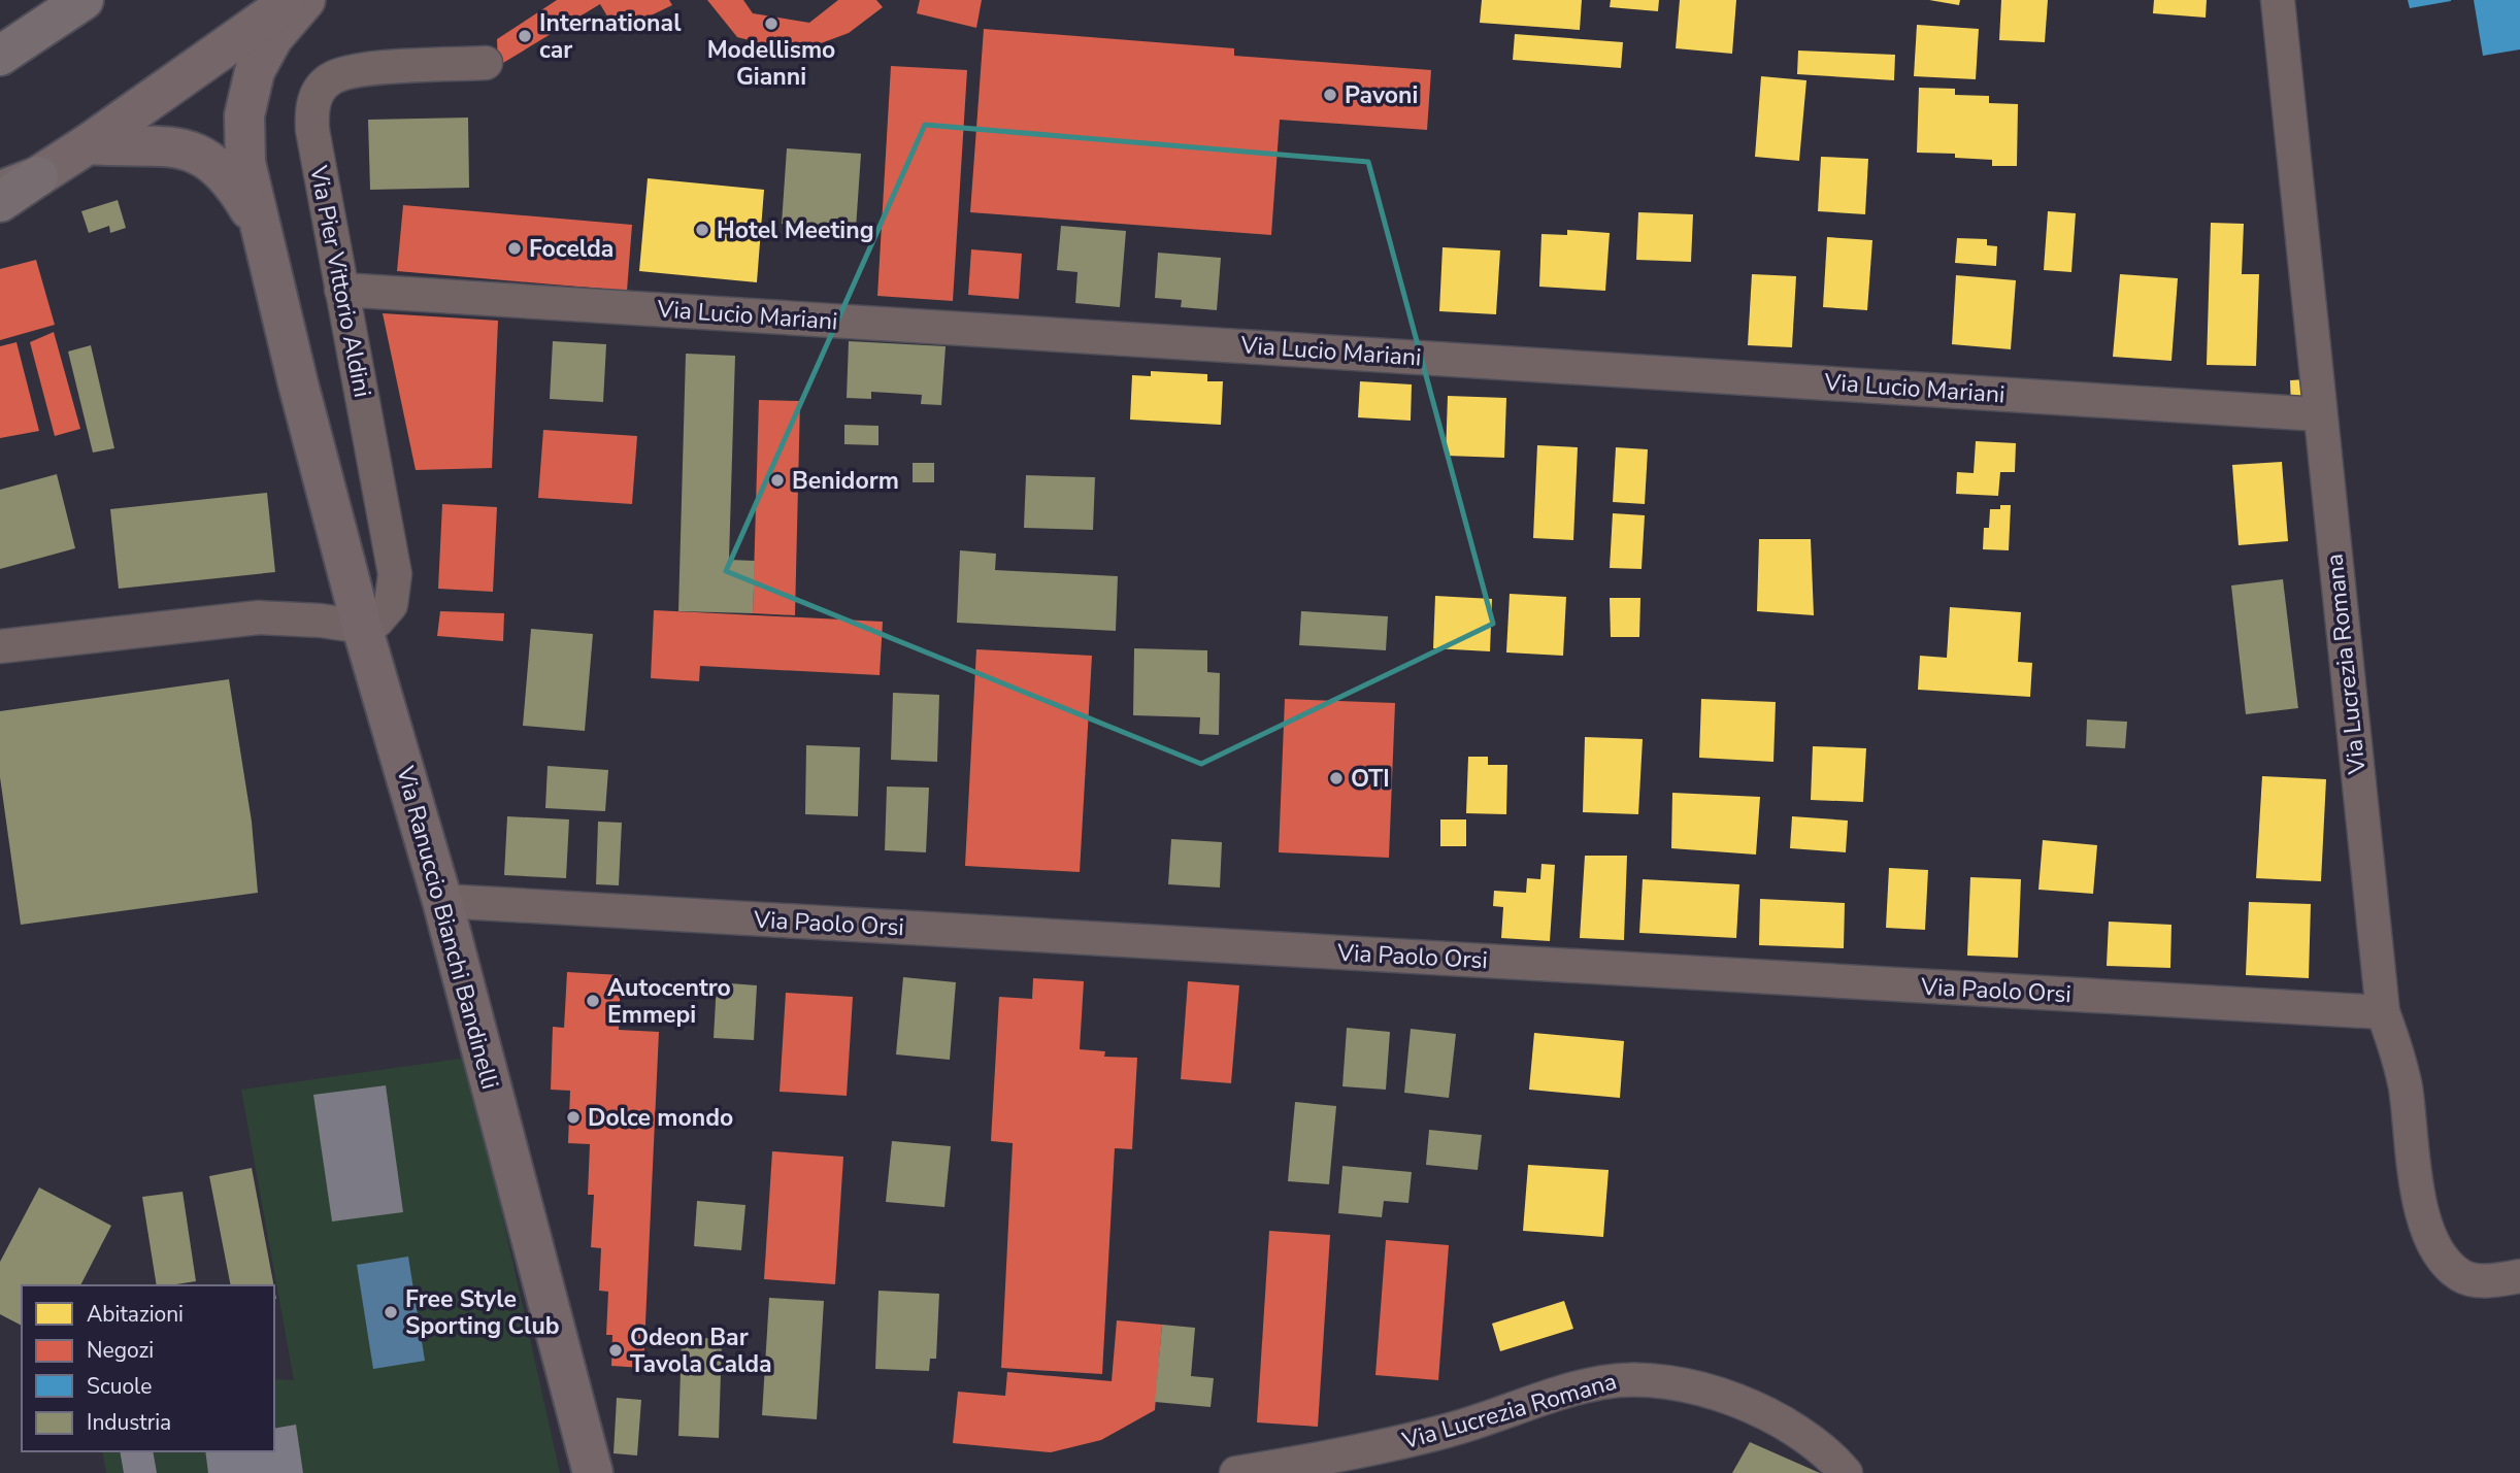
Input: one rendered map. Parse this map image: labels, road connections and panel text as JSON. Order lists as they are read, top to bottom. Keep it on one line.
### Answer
{"streets":{"street":["Via Pier Vittorio Aldini","Via Lucio Mariani","Via Lucrezia Romana","Via Paolo Orsi","Via Ranuccio Bianchi Bandinelli"]},"crossings":[["Via Pier Vittorio Aldini","Via Lucio Mariani"],["Via Pier Vittorio Aldini","Via Ranuccio Bianchi Bandinelli"],["Via Lucio Mariani","Via Lucrezia Romana"],["Via Lucrezia Romana","Via Paolo Orsi"],["Via Paolo Orsi","Via Ranuccio Bianchi Bandinelli"]],"places":["Modellismo Gianni","International car","Pavoni","Hotel Meeting","Focelda","Benidorm","OTI","Autocentro Emmepi","Dolce mondo","Free Style Sporting Club","Odeon Bar Tavola Calda"],"legend":["Abitazioni","Negozi","Scuole","Industria"]}
